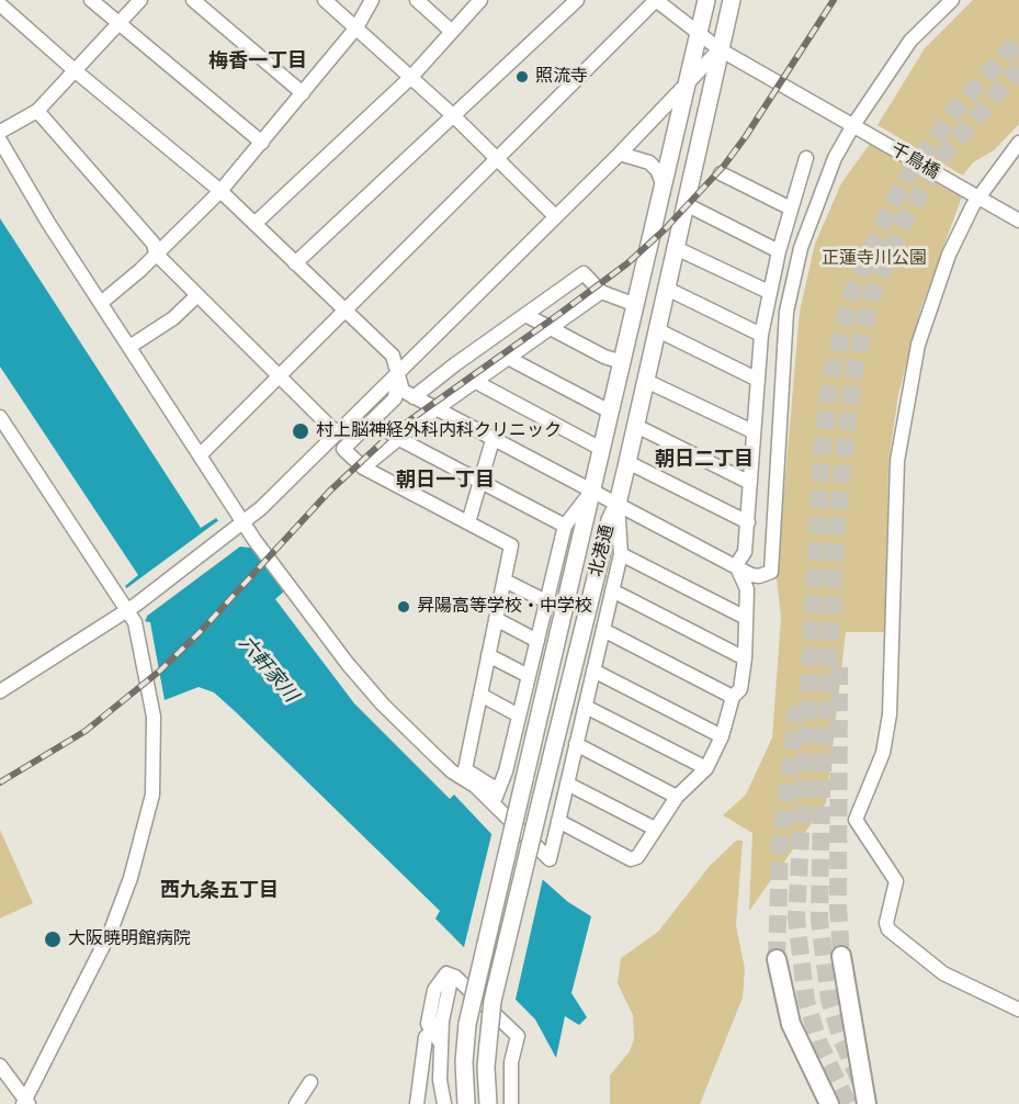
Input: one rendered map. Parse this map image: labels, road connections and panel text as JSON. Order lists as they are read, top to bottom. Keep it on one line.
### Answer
{"streets":{"main road":["北港通"],"street":["千鳥橋"]},"crossings":[["千鳥橋","北港通"]],"districts":["梅香一丁目","朝日二丁目","朝日一丁目","西九条五丁目"],"water":["六軒家川"],"parks":["正蓮寺川公園"],"places":["照流寺","村上脳神経外科内科クリニック","昇陽高等学校・中学校","大阪暁明館病院"]}
